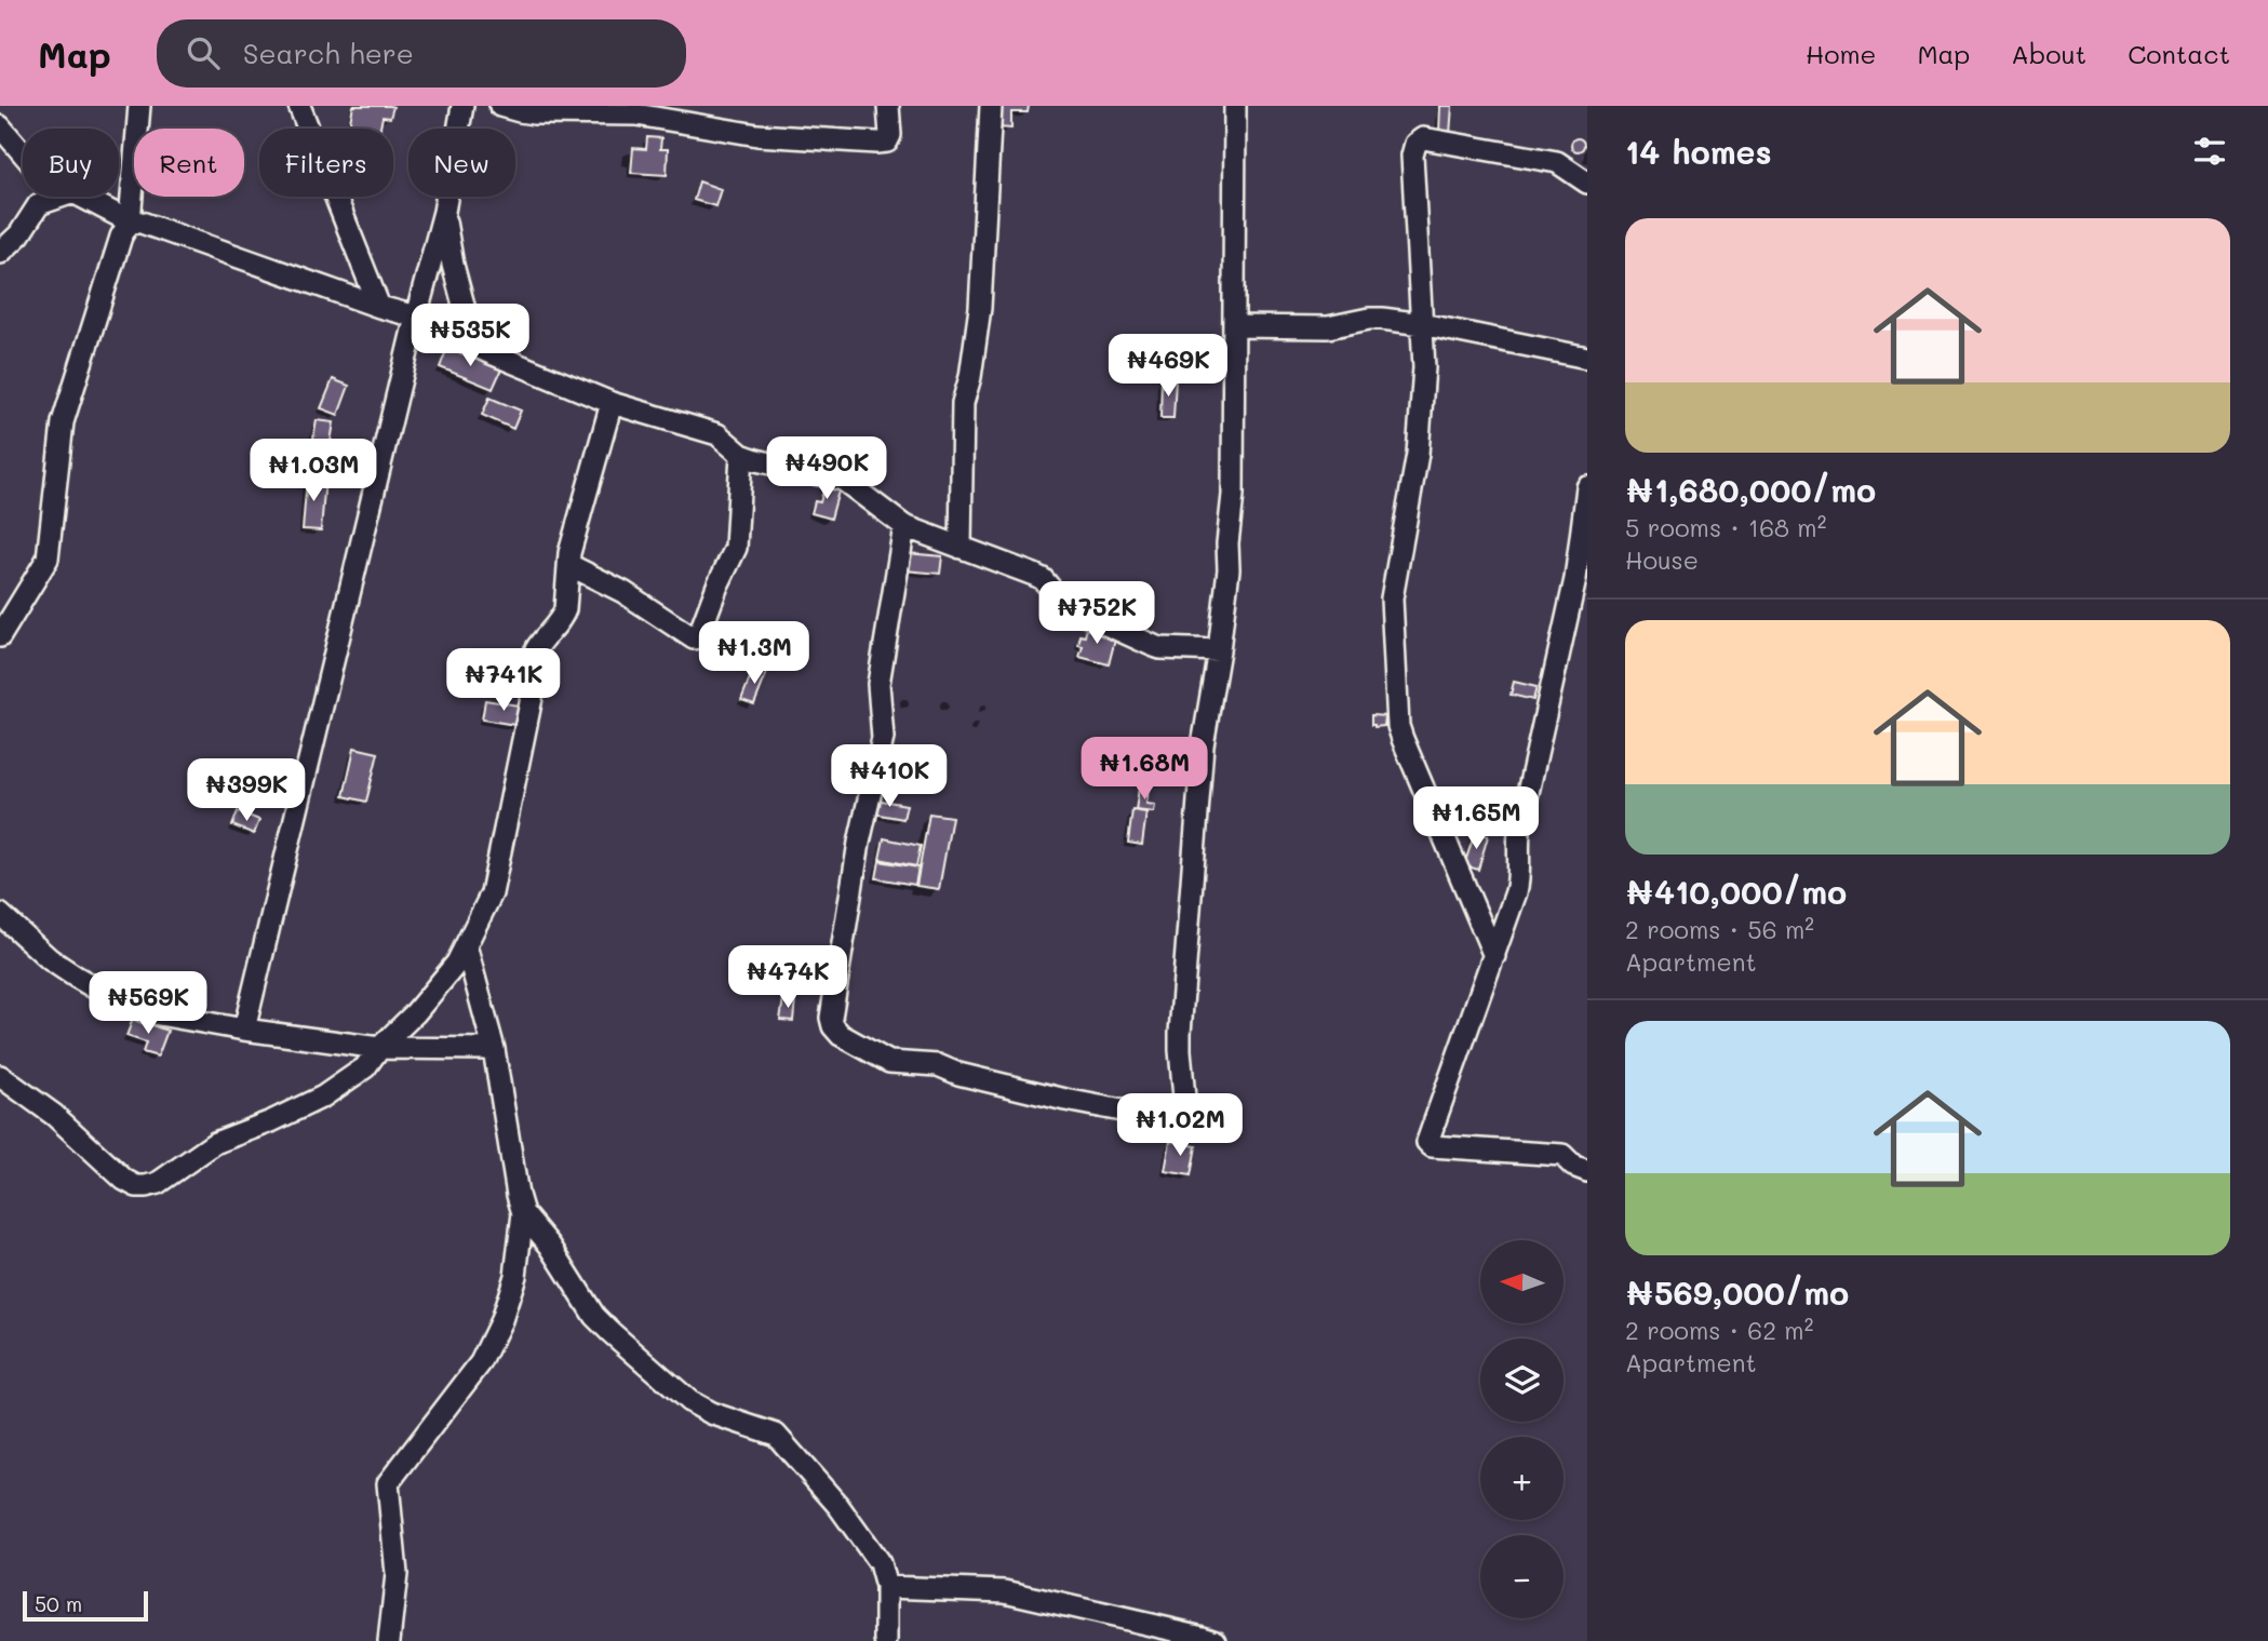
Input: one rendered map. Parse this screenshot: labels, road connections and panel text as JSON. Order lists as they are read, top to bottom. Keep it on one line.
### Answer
{"scale_bar":"50 m","north":"left","page":{"header":"Map","search":"Search here","nav":["Home","Map","About","Contact"],"heading":"14 homes","chip":["Buy","Rent","Filters","New"],"list":[{"name":"₦1,680,000/mo","note":"5 rooms · 168 m² · House"},{"name":"₦410,000/mo","note":"2 rooms · 56 m² · Apartment"},{"name":"₦569,000/mo","note":"2 rooms · 62 m² · Apartment"}],"price":["₦535K","₦469K","₦490K","₦1.03M","₦752K","₦1.3M","₦741K","₦1.68M","₦410K","₦399K","₦1.65M","₦474K","₦569K","₦1.02M"],"map_buttons":["+","−"],"scale":"50 m"}}
